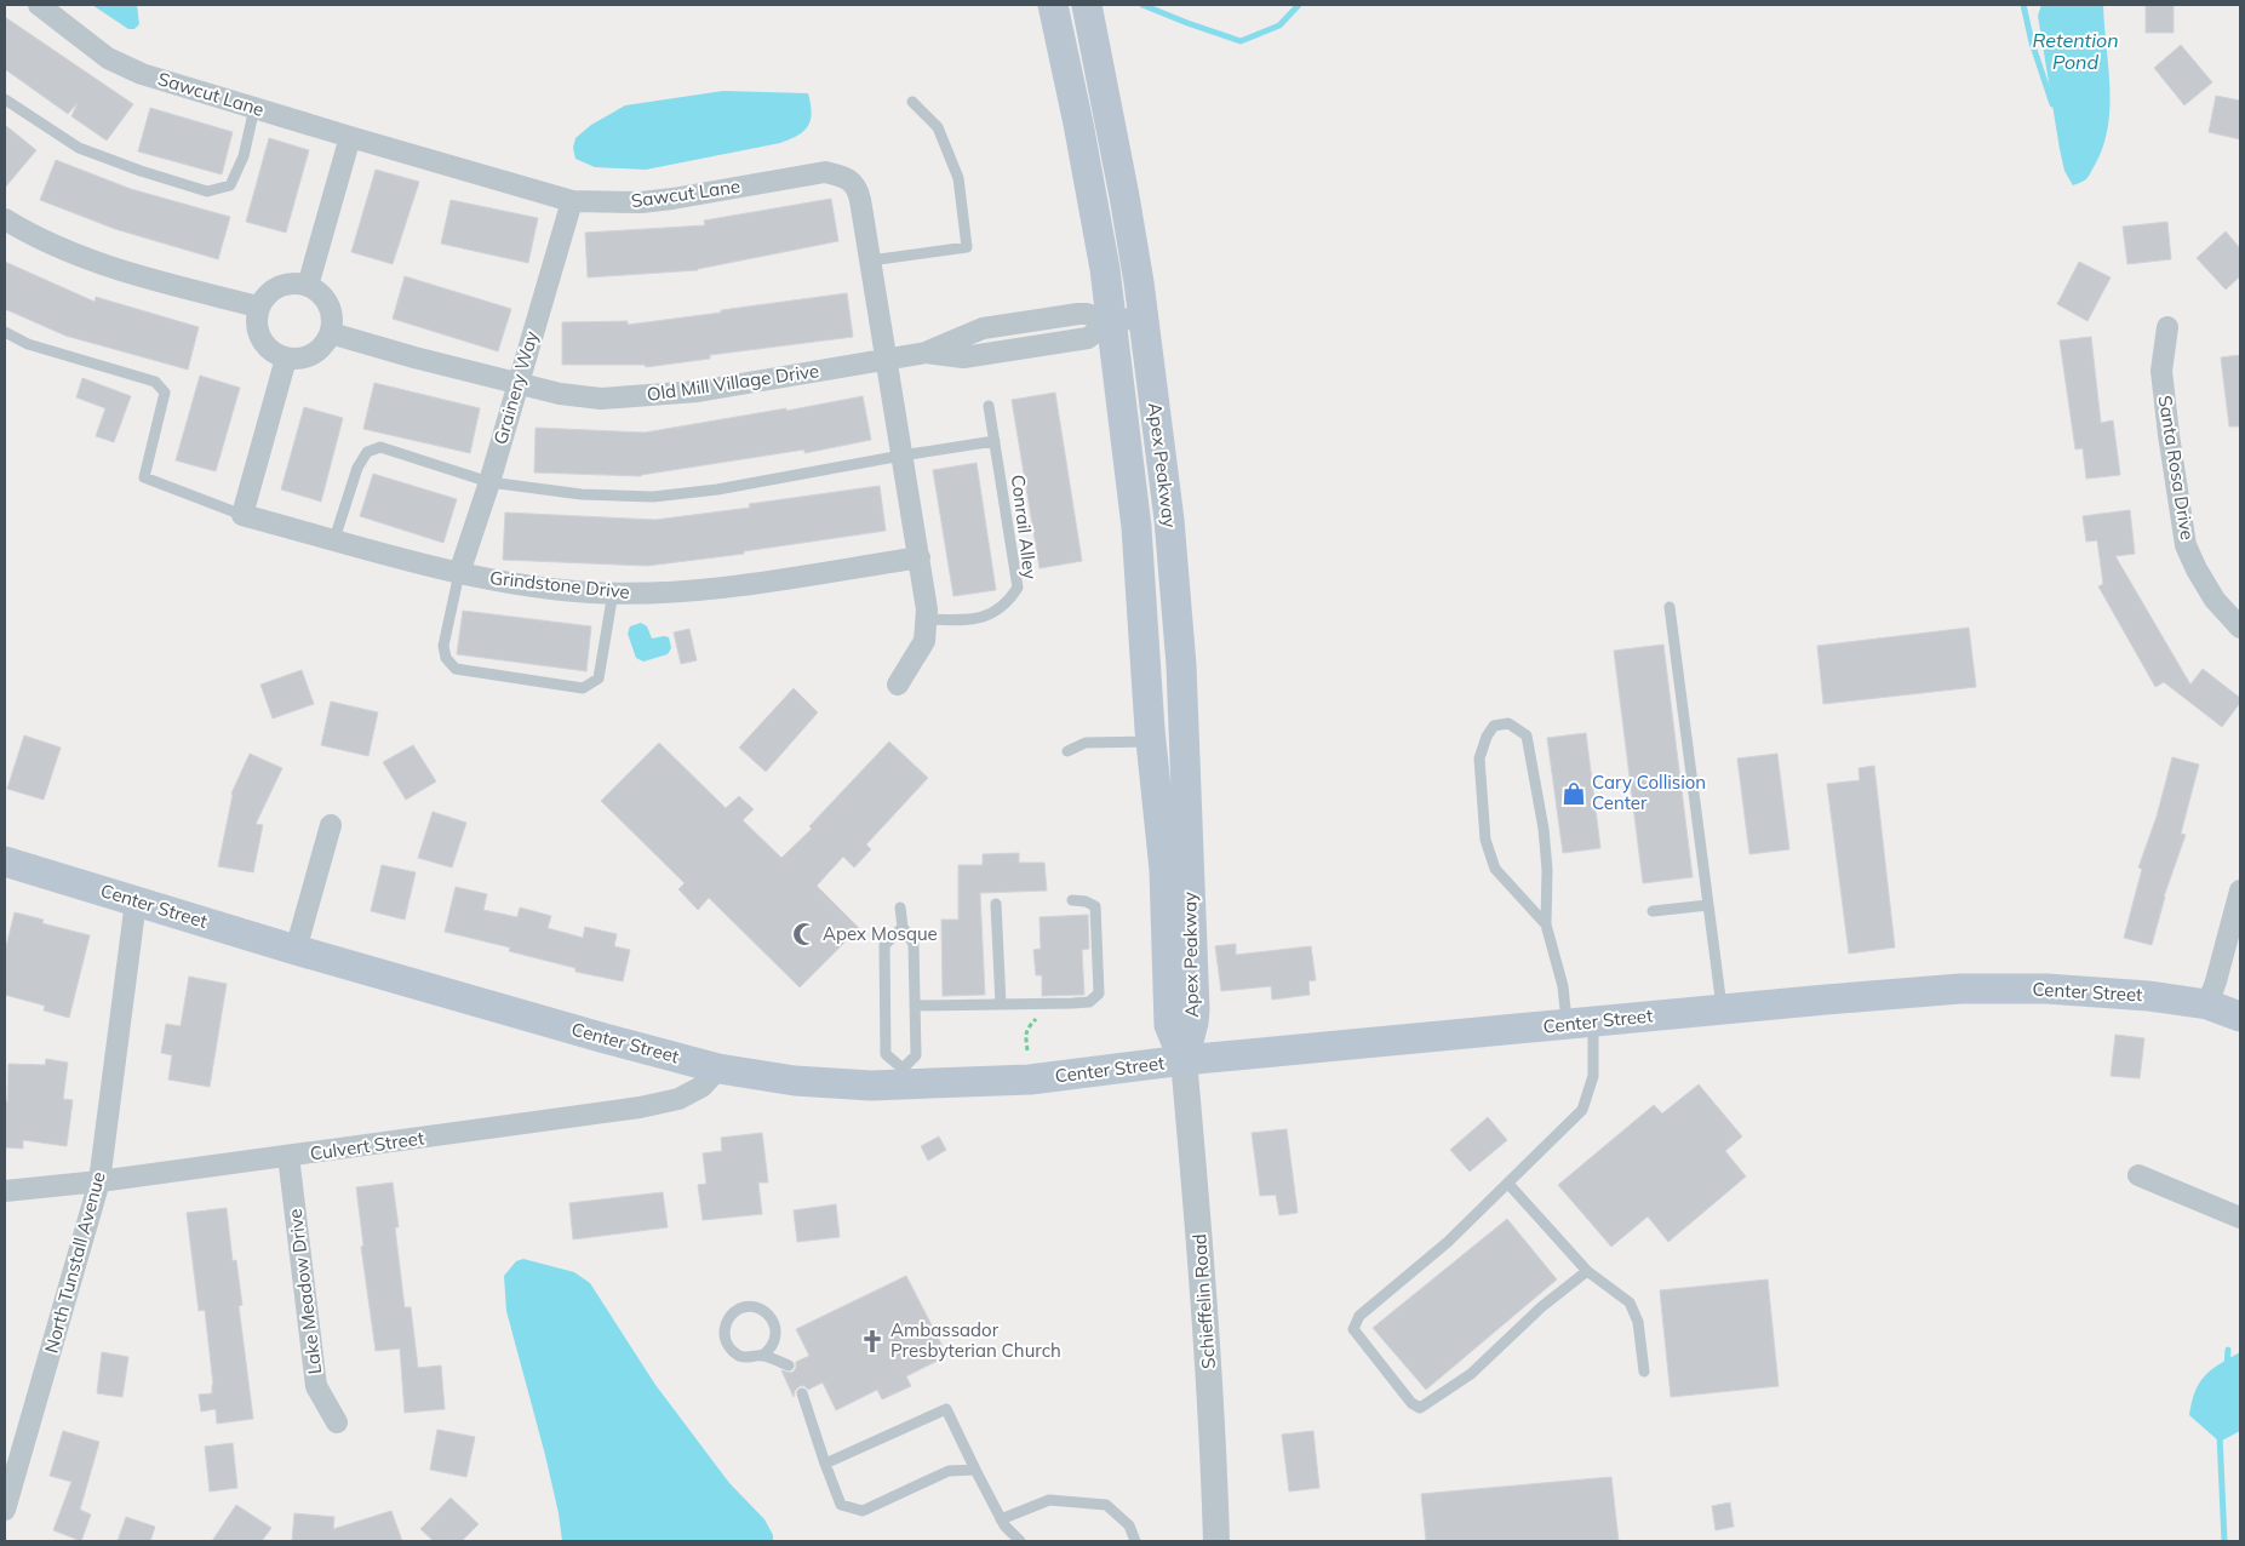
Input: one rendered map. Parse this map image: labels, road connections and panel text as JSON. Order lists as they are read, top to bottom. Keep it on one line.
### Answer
{"streets":{"main road":["Apex Peakway","Center Street"],"street":["Sawcut Lane","Old Mill Village Drive","Grainery Way","Santa Rosa Drive","Grindstone Drive","Culvert Street","North Tunstall Avenue","Lake Meadow Drive","Schieffelin Road"],"lane":["Conrail Alley"]},"crossings":[["Sawcut Lane","Old Mill Village Drive"],["Sawcut Lane","Grainery Way"],["Sawcut Lane","Conrail Alley"],["Sawcut Lane","Grindstone Drive"],["Old Mill Village Drive","Grainery Way"],["Old Mill Village Drive","Apex Peakway"],["Grainery Way","Grindstone Drive"],["Apex Peakway","Center Street"],["Apex Peakway","Schieffelin Road"],["Center Street","Culvert Street"],["Center Street","North Tunstall Avenue"],["Center Street","Schieffelin Road"],["Culvert Street","North Tunstall Avenue"],["Culvert Street","Lake Meadow Drive"]],"water":["Retention Pond"],"places":{"shop":["Cary Collision Center"],"mosque":["Apex Mosque"],"church":["Ambassador Presbyterian Church"]}}
